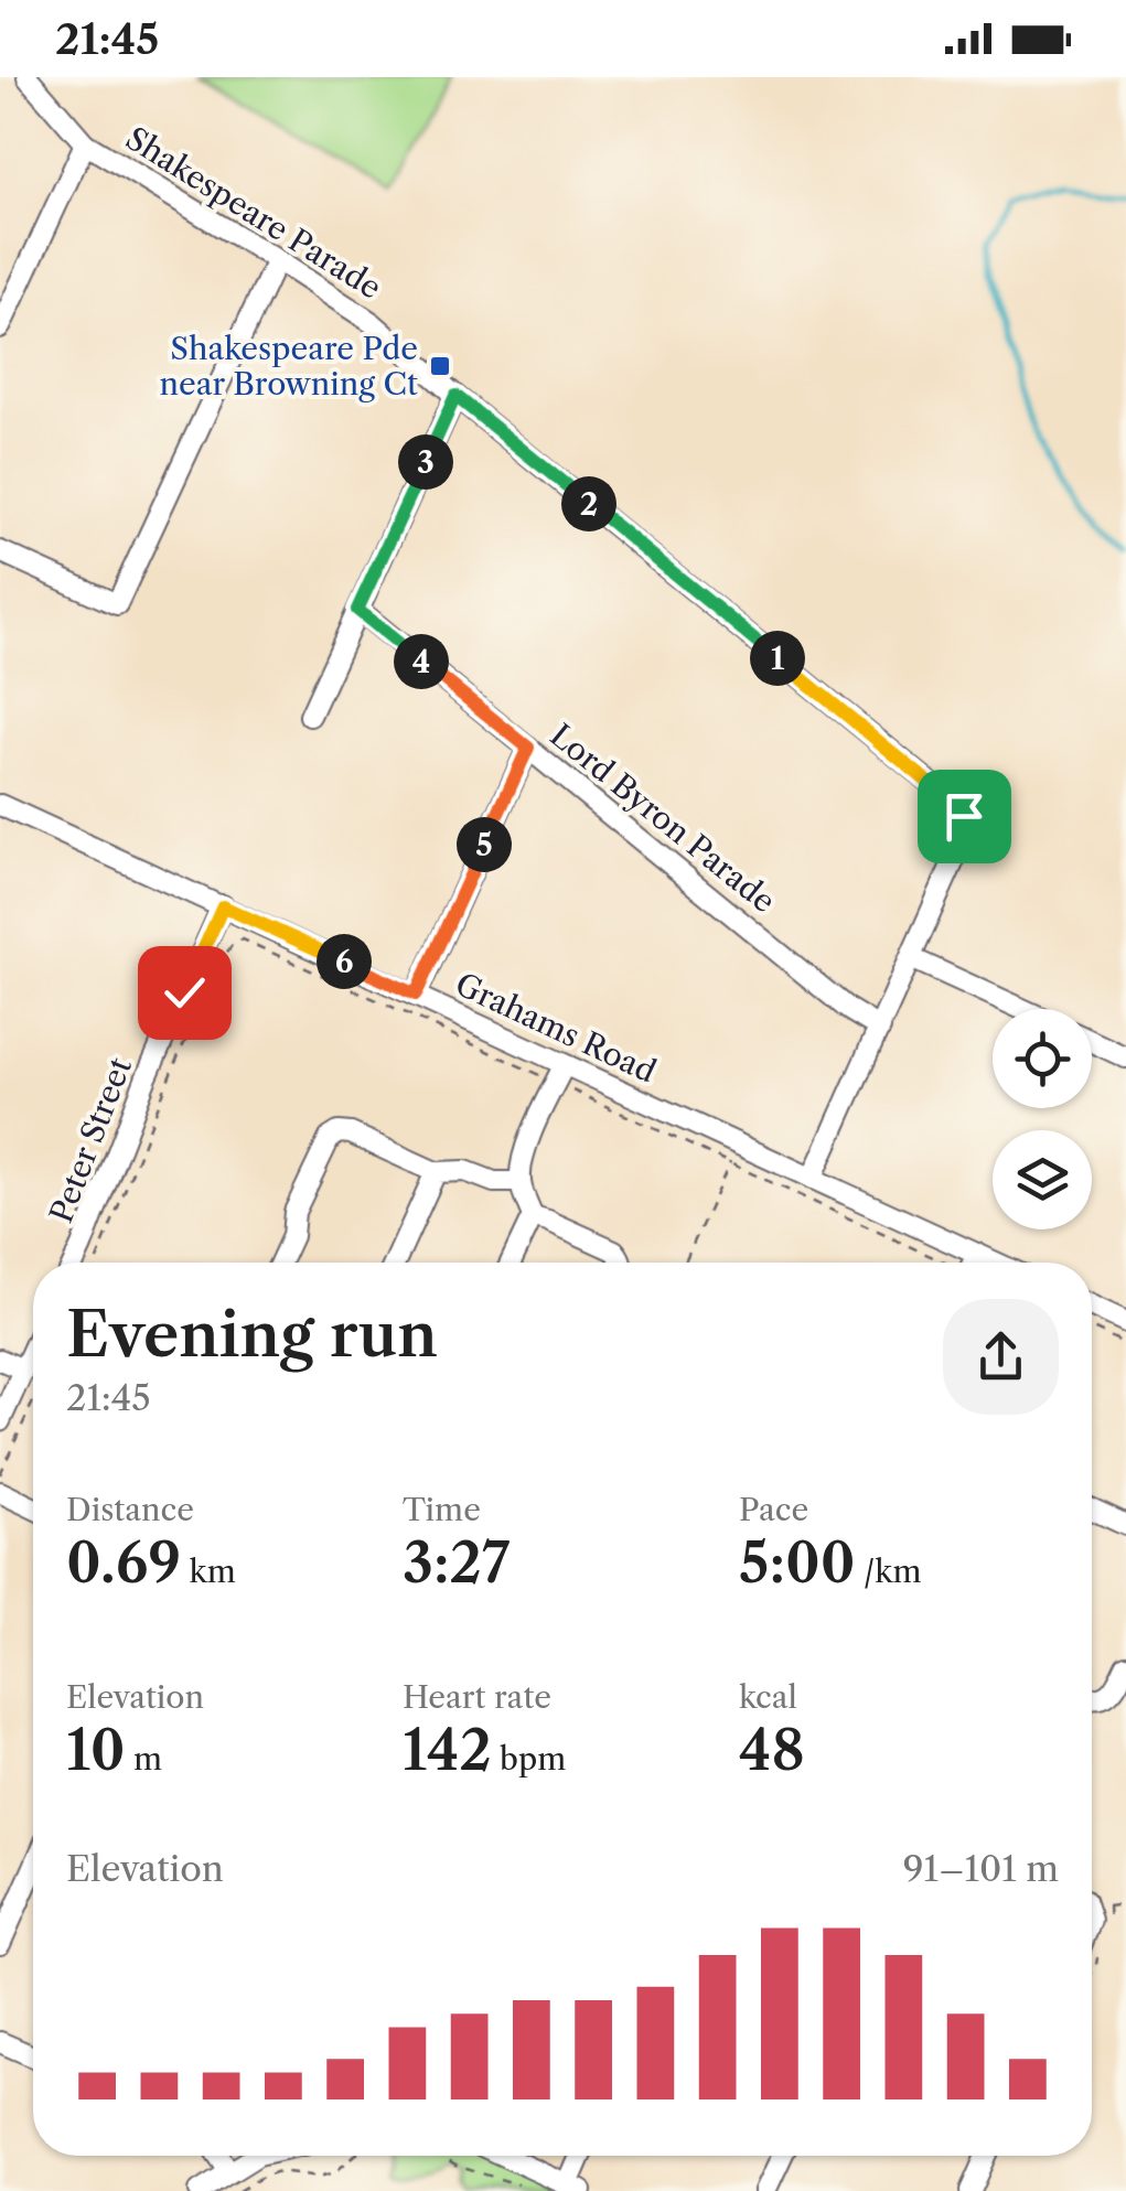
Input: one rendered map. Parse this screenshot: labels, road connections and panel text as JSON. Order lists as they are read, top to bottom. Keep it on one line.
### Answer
{"streets":{"street":["Shakespeare Parade","Lord Byron Parade","Grahams Road","Peter Street"]},"crossings":[["Shakespeare Parade","Lord Byron Parade"],["Shakespeare Parade","Grahams Road"],["Grahams Road","Peter Street"]],"places":{"transit":["Shakespeare Pde near Browning Ct"]},"page":{"status":"21:45","pins":["3","2","1","4","5","6"],"heading":["Evening run","21:45"],"stats":[["Distance","0.69 km"],["Time","3:27"],["Pace","5:00 /km"],["Elevation","10 m"],["Heart rate","142 bpm"],["kcal","48"]],"chart":["Elevation","91–101 m"]}}
